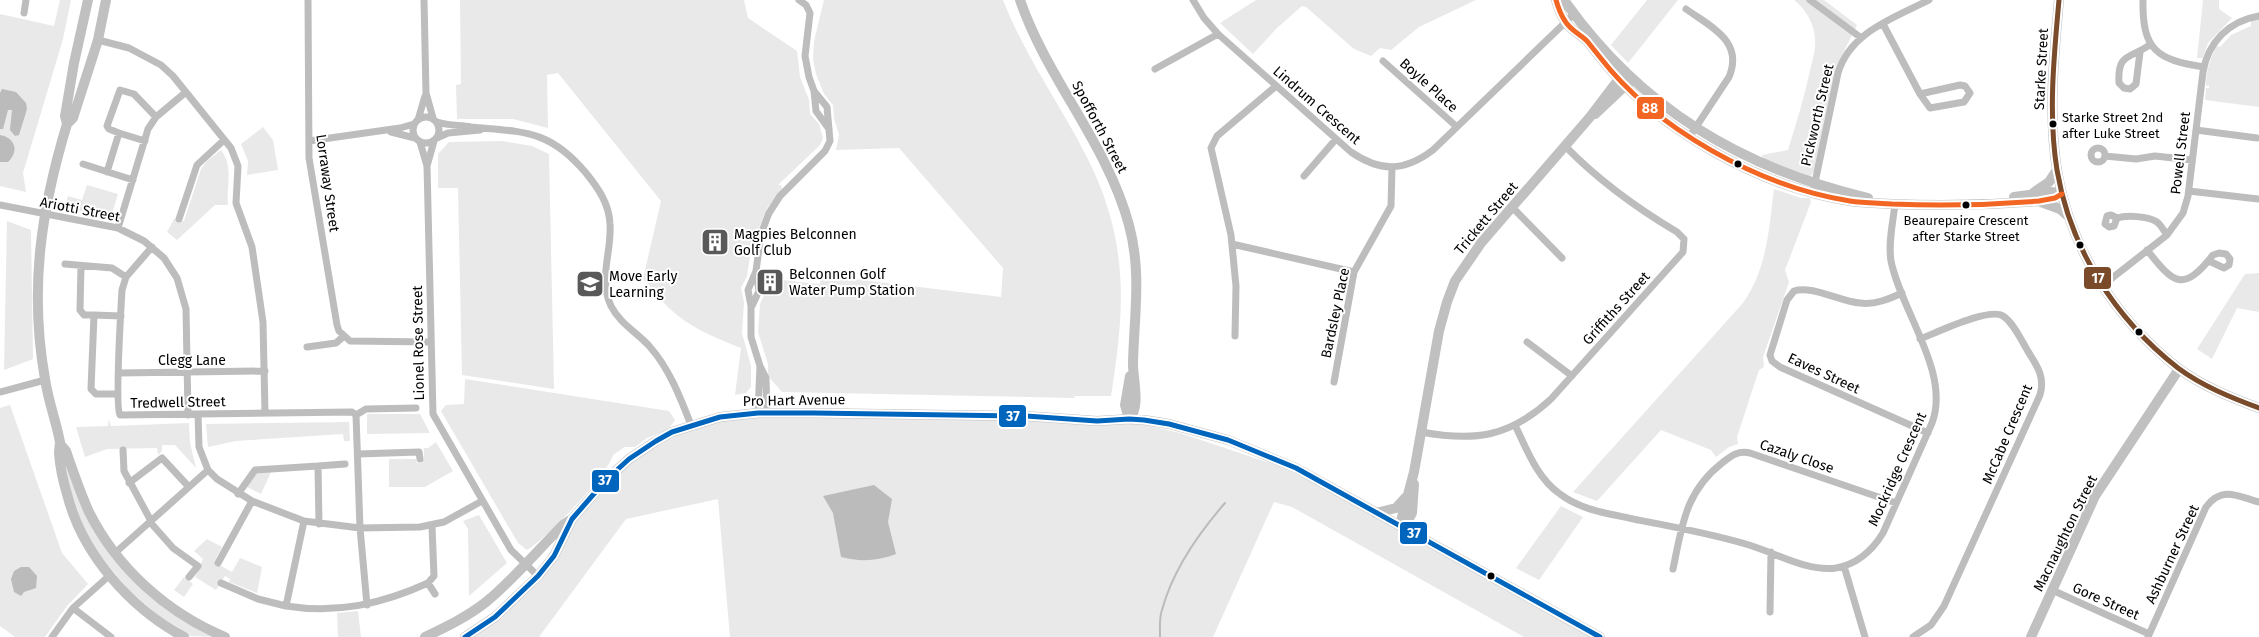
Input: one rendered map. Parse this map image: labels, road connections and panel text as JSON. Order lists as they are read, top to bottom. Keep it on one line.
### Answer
{"streets":{"street":["Starke Street","Boyle Place","Lindrum Crescent","Pickworth Street","Spofforth Street","Powell Street","Lorraway Street","Ariotti Street","Trickett Street","Griffiths Street","Bardsley Place","Lionel Rose Street","Clegg Lane","Eaves Street","Pro Hart Avenue","Tredwell Street","McCabe Crescent","Cazaly Close","Mockridge Crescent","Macnaughton Street","Ashburner Street","Gore Street"]},"crossings":[["Starke Street","Powell Street"],["Starke Street","Macnaughton Street"],["Boyle Place","Lindrum Crescent"],["Lindrum Crescent","Bardsley Place"],["Spofforth Street","Pro Hart Avenue"],["Ariotti Street","Clegg Lane"],["Ariotti Street","Tredwell Street"],["Trickett Street","Griffiths Street"],["Trickett Street","Pro Hart Avenue"],["Griffiths Street","Mockridge Crescent"],["Lionel Rose Street","Pro Hart Avenue"],["Clegg Lane","Tredwell Street"],["Eaves Street","Mockridge Crescent"],["McCabe Crescent","Mockridge Crescent"],["Cazaly Close","Mockridge Crescent"],["Macnaughton Street","Gore Street"],["Ashburner Street","Gore Street"]],"places":{"other":["Starke Street 2nd after Luke Street","Beaurepaire Crescent after Starke Street"],"building":["Magpies Belconnen Golf Club","Belconnen Golf Water Pump Station"],"school or university":["Move Early Learning"]},"lines":["transit line 17","transit line 88","transit line 37"]}
